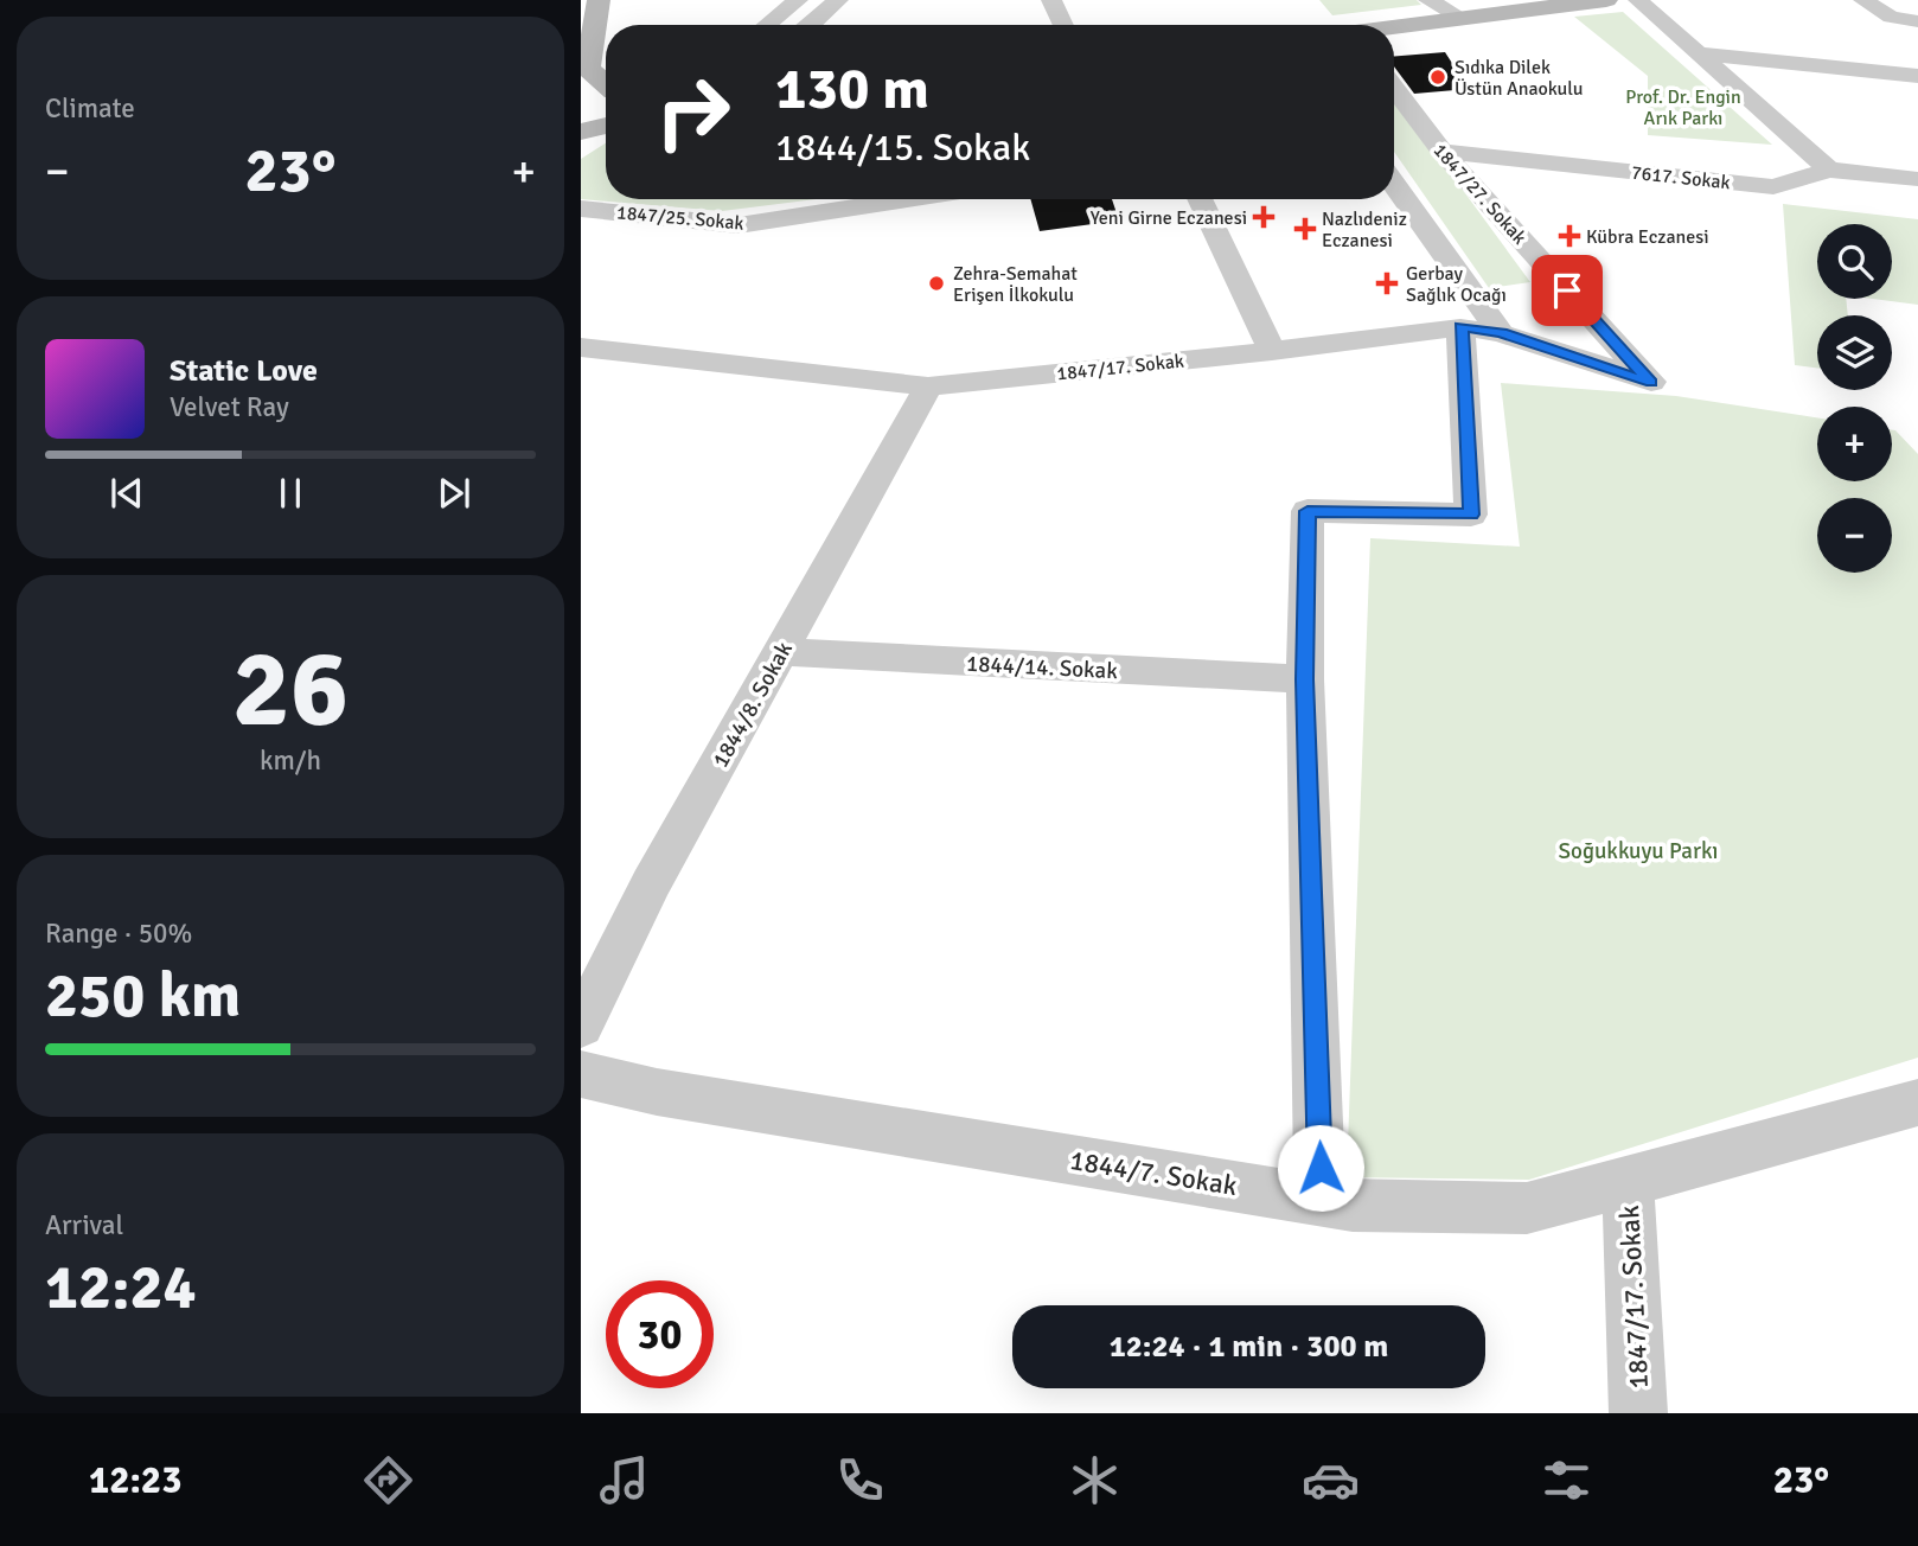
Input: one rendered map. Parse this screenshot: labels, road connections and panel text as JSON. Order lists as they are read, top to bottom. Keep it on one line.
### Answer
{"streets":{"street":["7617. Sokak","1847/27. Sokak","1847/25. Sokak","1847/17. Sokak","1844/14. Sokak","1844/8. Sokak","1844/7. Sokak"]},"crossings":[["7617. Sokak","1847/27. Sokak"],["1847/27. Sokak","1847/17. Sokak"],["1847/17. Sokak","1844/8. Sokak"],["1847/17. Sokak","1844/7. Sokak"],["1844/14. Sokak","1844/8. Sokak"]],"parks":["Prof. Dr. Engin Arık Parkı","Soğukkuyu Parkı"],"places":{"other":["Sıdıka Dilek Üstün Anaokulu","Zehra-Semahat Erişen İlkokulu"],"health":["Yeni Girne Eczanesi","Nazlıdeniz Eczanesi","Kübra Eczanesi","Gerbay Sağlık Ocağı"]},"page":{"tile":["Climate",["26","km/h"],["Range · 50%","250 km"],["Arrival","12:24"]],"turn":["130 m","1844/15. Sokak"],"heat":["−","23°","+"],"map_buttons":["+","−"],"song":["Static Love","Velvet Ray"],"limit":"30","trip":"12:24 · 1 min · 300 m","tabs":["12:23","23°"]}}
